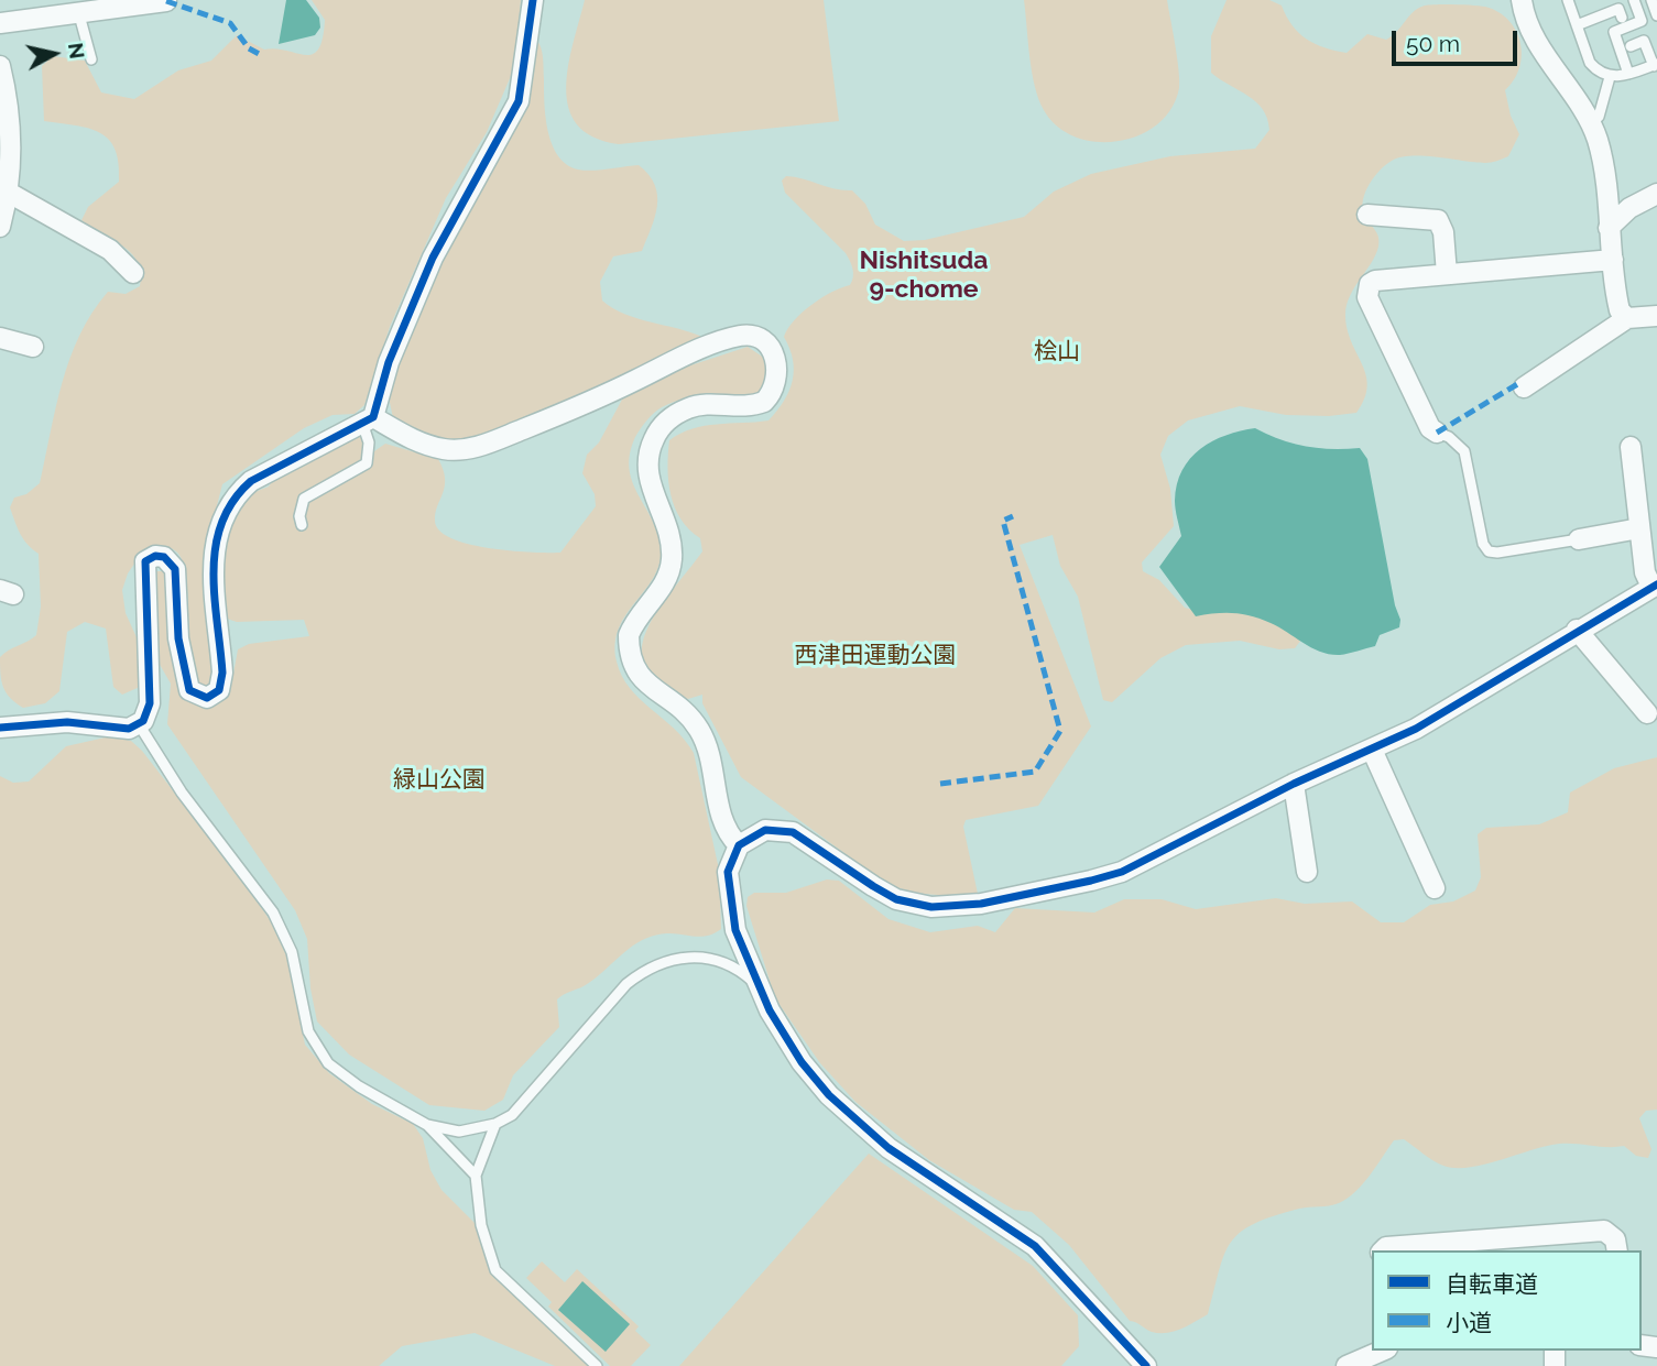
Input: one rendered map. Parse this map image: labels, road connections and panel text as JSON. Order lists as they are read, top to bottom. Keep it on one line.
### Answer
{"districts":["Nishitsuda 9-chome"],"parks":["桧山","西津田運動公園","緑山公園"],"legend":["自転車道","小道"],"scale_bar":"50 m","north":"right"}
